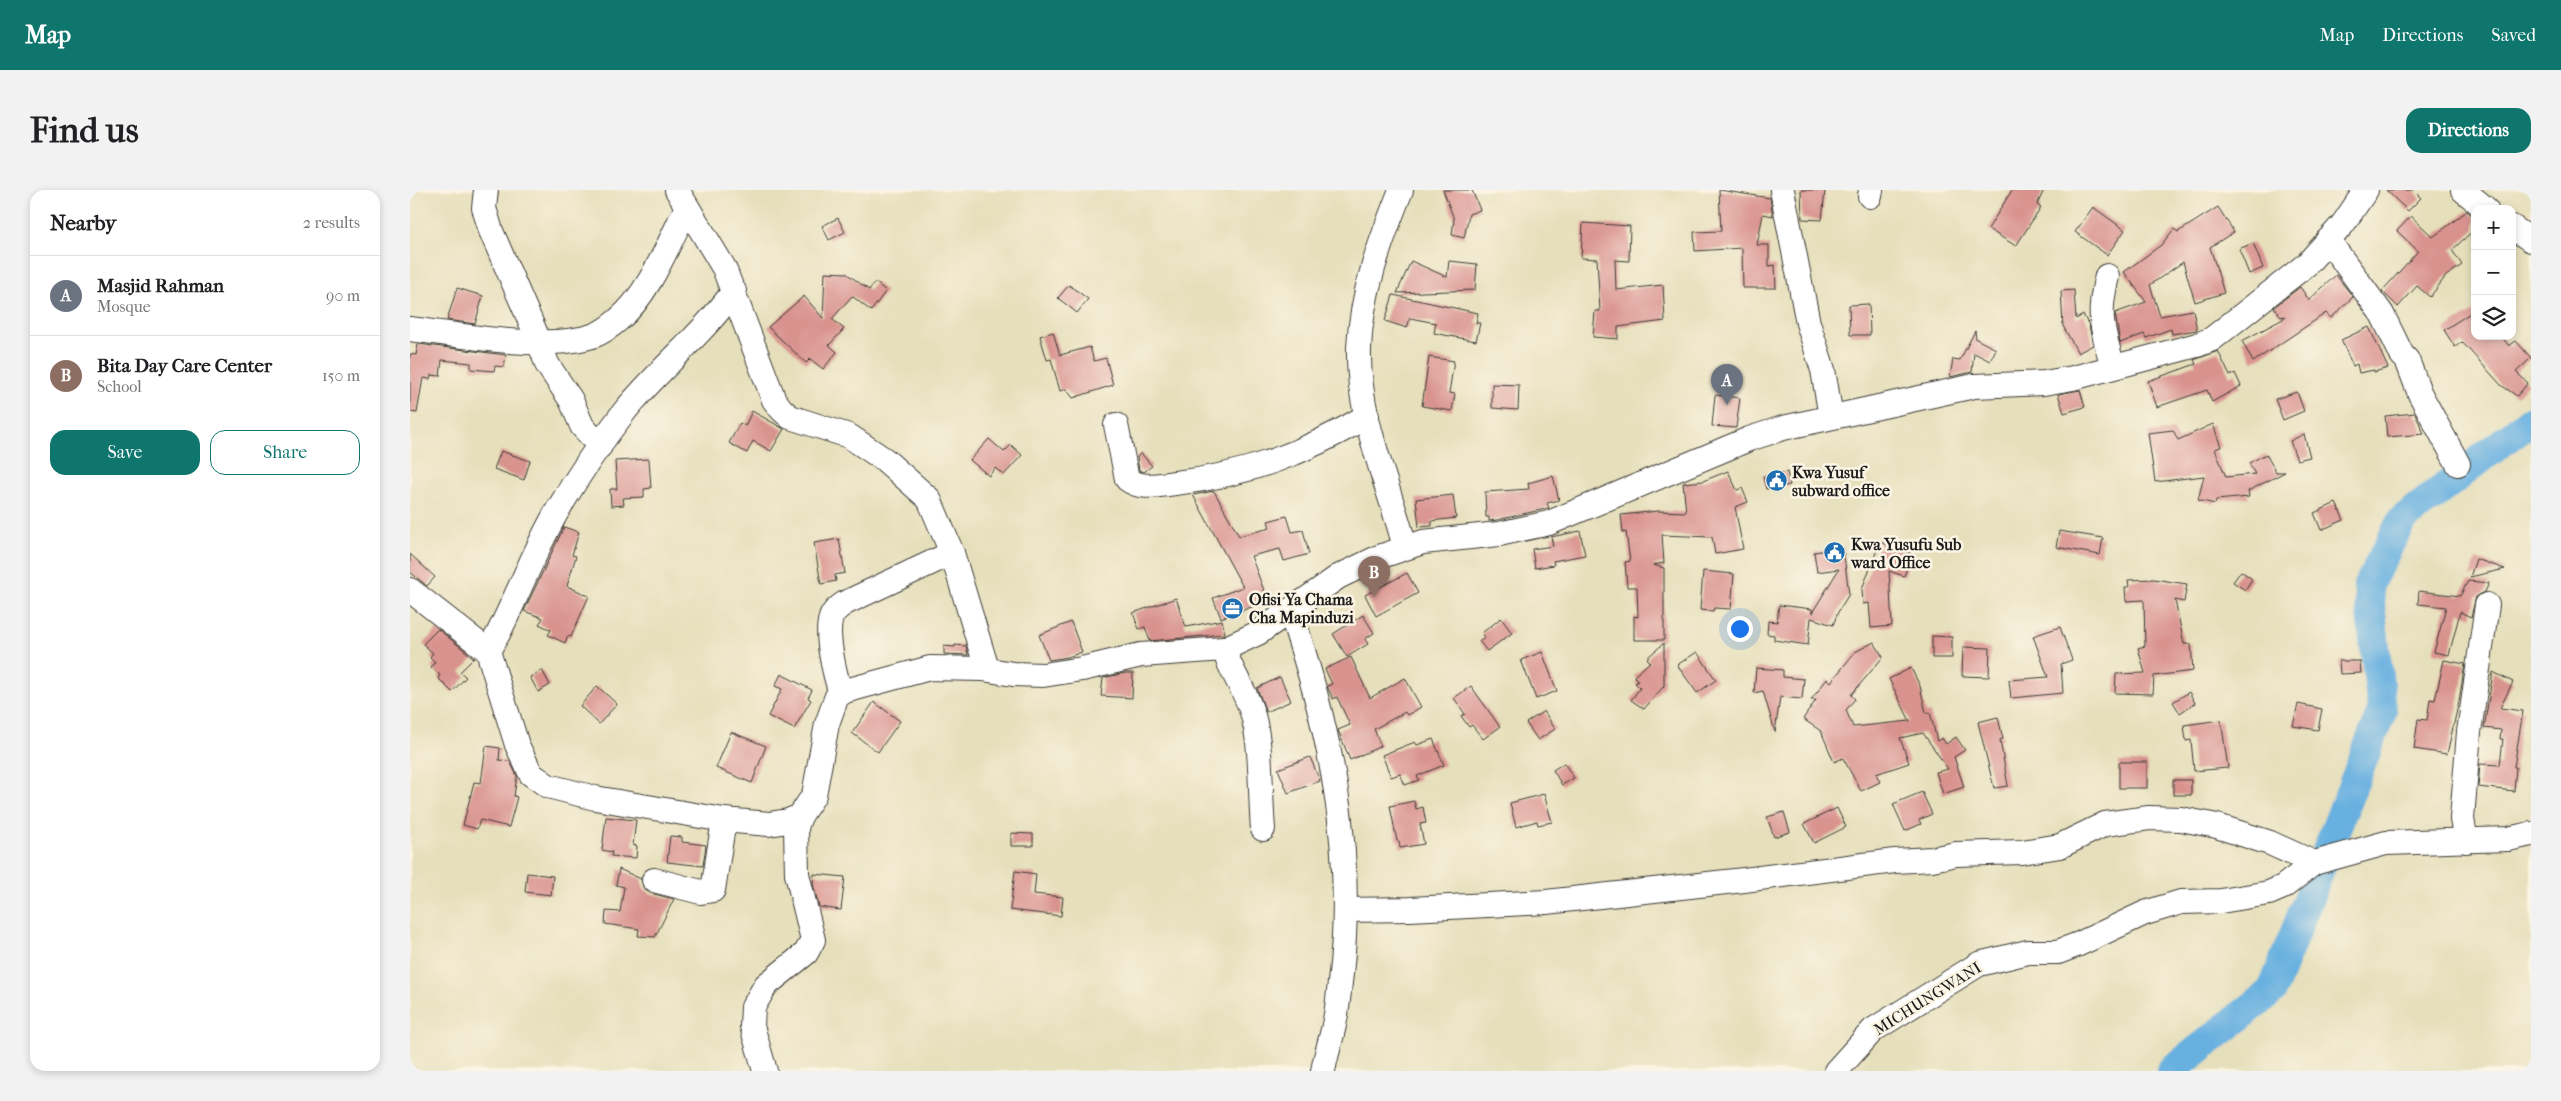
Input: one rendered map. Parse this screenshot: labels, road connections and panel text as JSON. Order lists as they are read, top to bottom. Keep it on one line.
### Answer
{"streets":{"street":["MICHUNGWANI"]},"places":{"public building":["Kwa Yusuf subward office","Kwa Yusufu Sub ward Office"],"office":["Ofisi Ya Chama Cha Mapinduzi"]},"page":{"header":"Map","nav":["Map","Directions","Saved"],"buttons":["Directions",["Save","Share"]],"title":"Find us","heading":["Nearby","2 results"],"map_buttons":["+","−"],"list":[{"mark":"A","name":"Masjid Rahman","note":"Mosque","value":"90 m"},{"mark":"B","name":"Bita Day Care Center","note":"School","value":"150 m"}],"pins":["A","B"]}}
